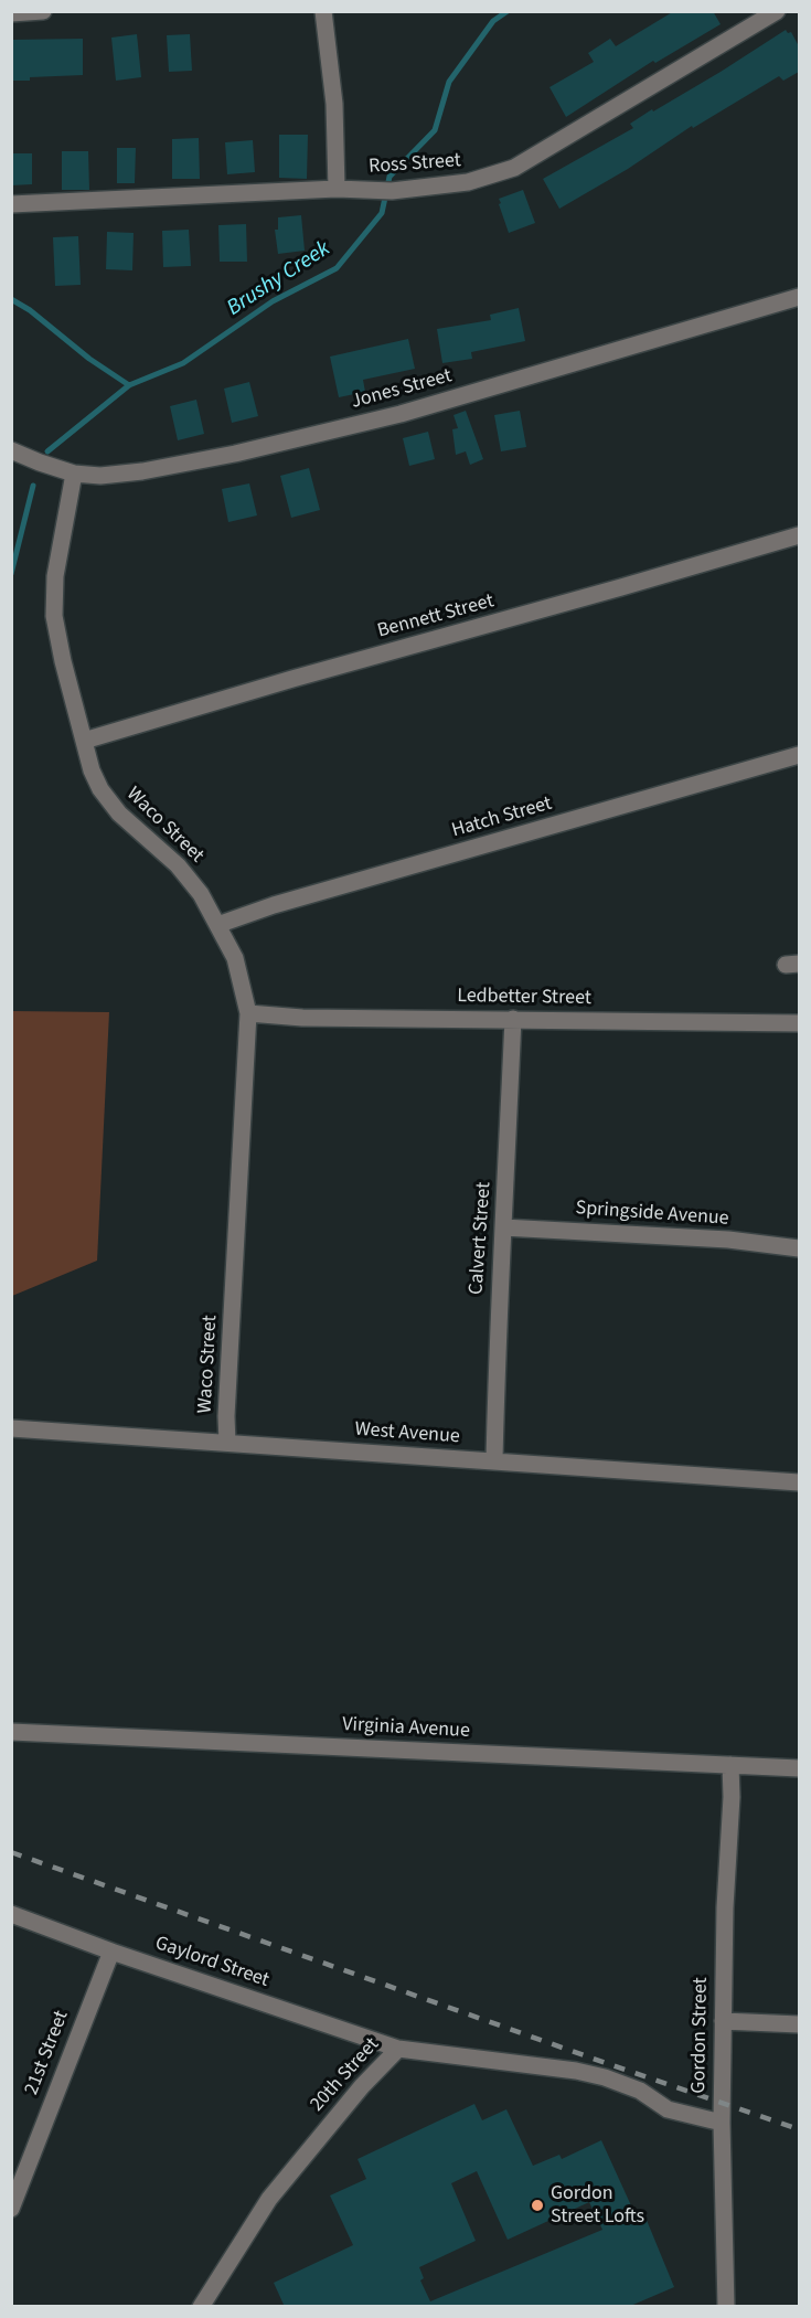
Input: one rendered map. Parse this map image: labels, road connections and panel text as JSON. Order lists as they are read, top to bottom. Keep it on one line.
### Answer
{"streets":{"street":["Ross Street","Jones Street","Bennett Street","Hatch Street","Waco Street","Ledbetter Street","Springside Avenue","Calvert Street","West Avenue","Virginia Avenue","Gaylord Street","Gordon Street","21st Street","20th Street"]},"crossings":[["Jones Street","Waco Street"],["Bennett Street","Waco Street"],["Hatch Street","Waco Street"],["Waco Street","Ledbetter Street"],["Waco Street","West Avenue"],["Ledbetter Street","Calvert Street"],["Springside Avenue","Calvert Street"],["Calvert Street","West Avenue"],["Virginia Avenue","Gordon Street"],["Gaylord Street","21st Street"],["Gaylord Street","20th Street"],["Gordon Street","20th Street"]],"water":["Brushy Creek"],"places":["Gordon Street Lofts"]}
